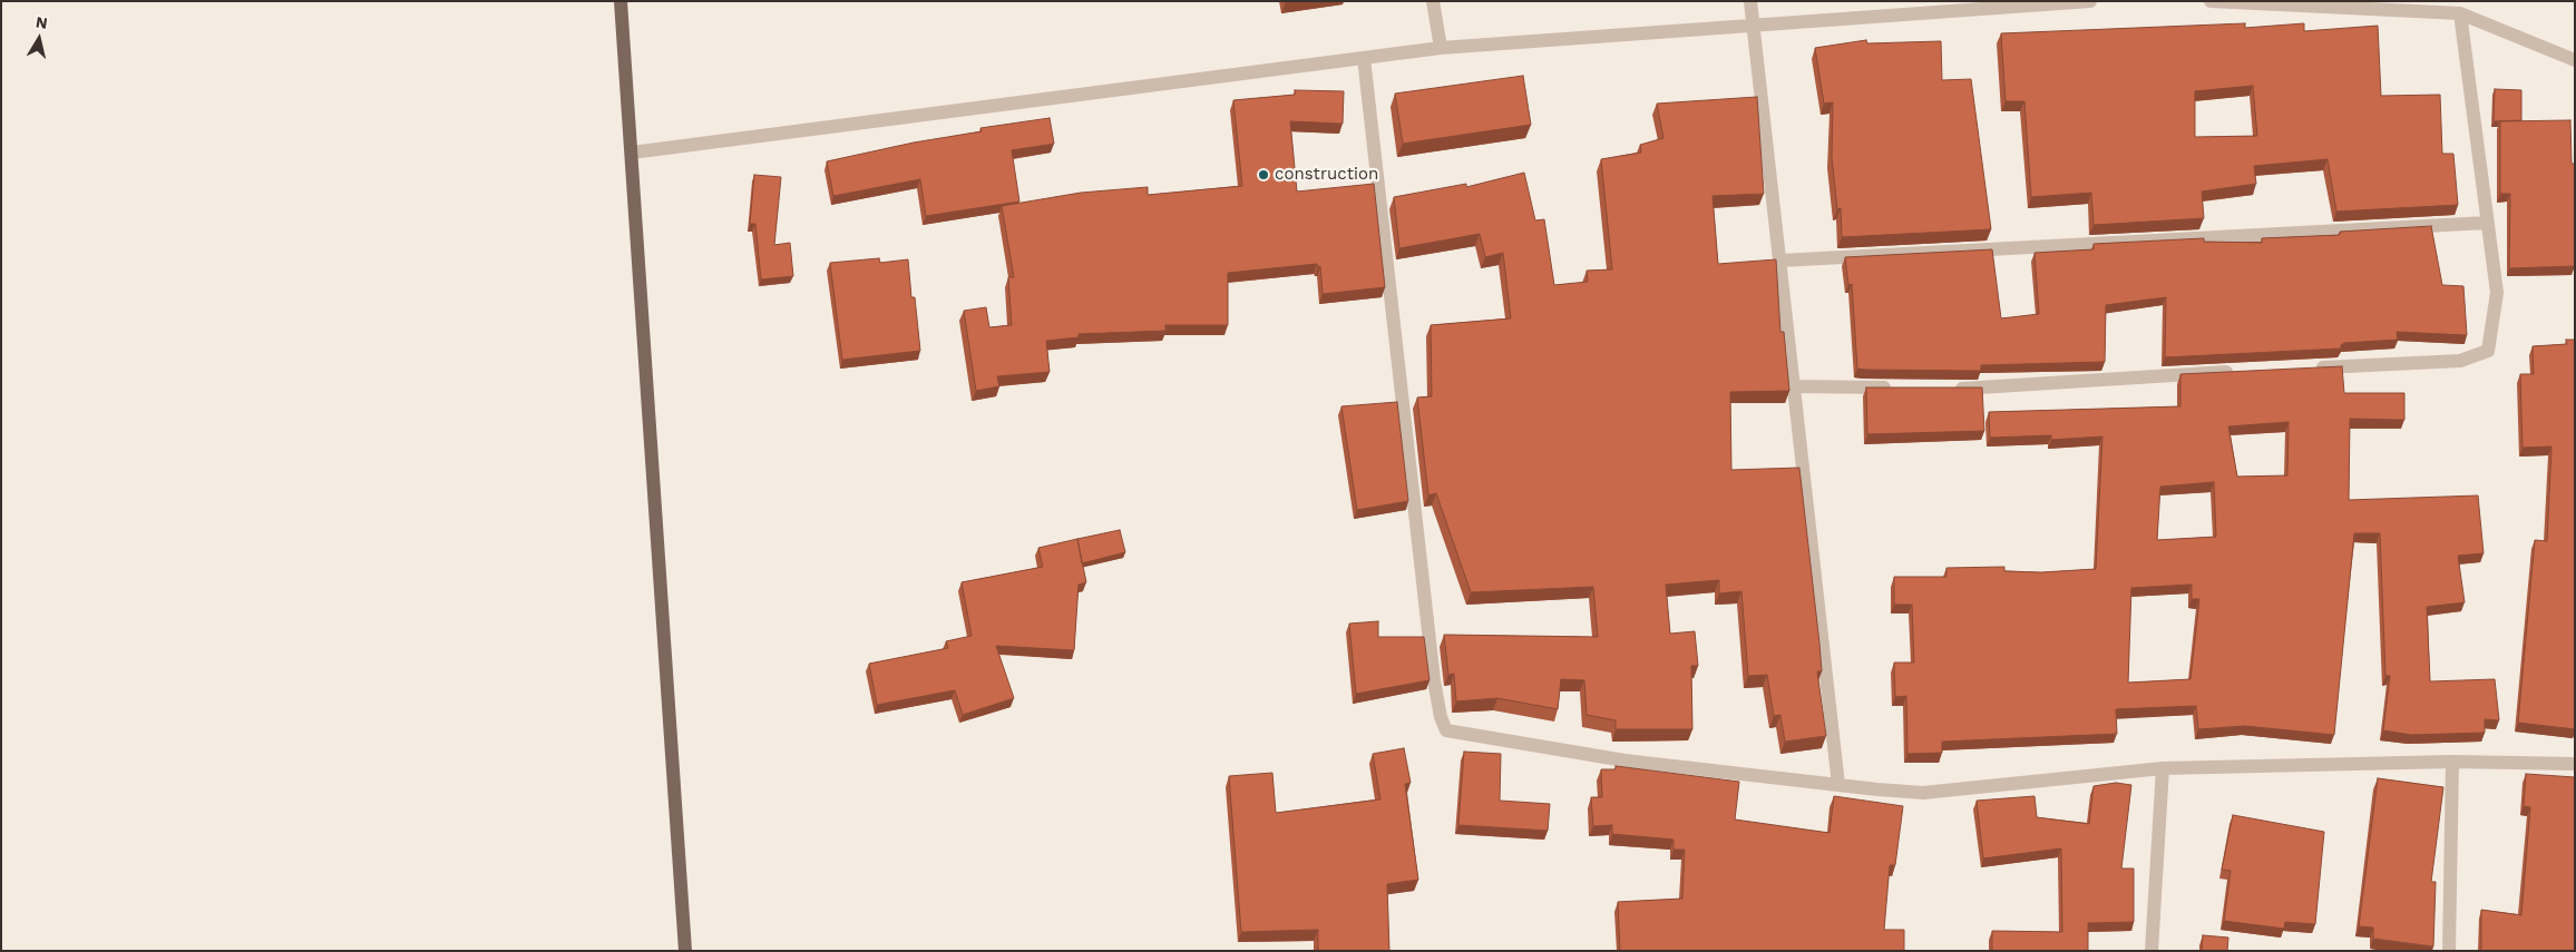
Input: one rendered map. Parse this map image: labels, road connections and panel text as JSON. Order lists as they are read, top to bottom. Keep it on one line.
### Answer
{"places":["construction"],"north":"top"}
